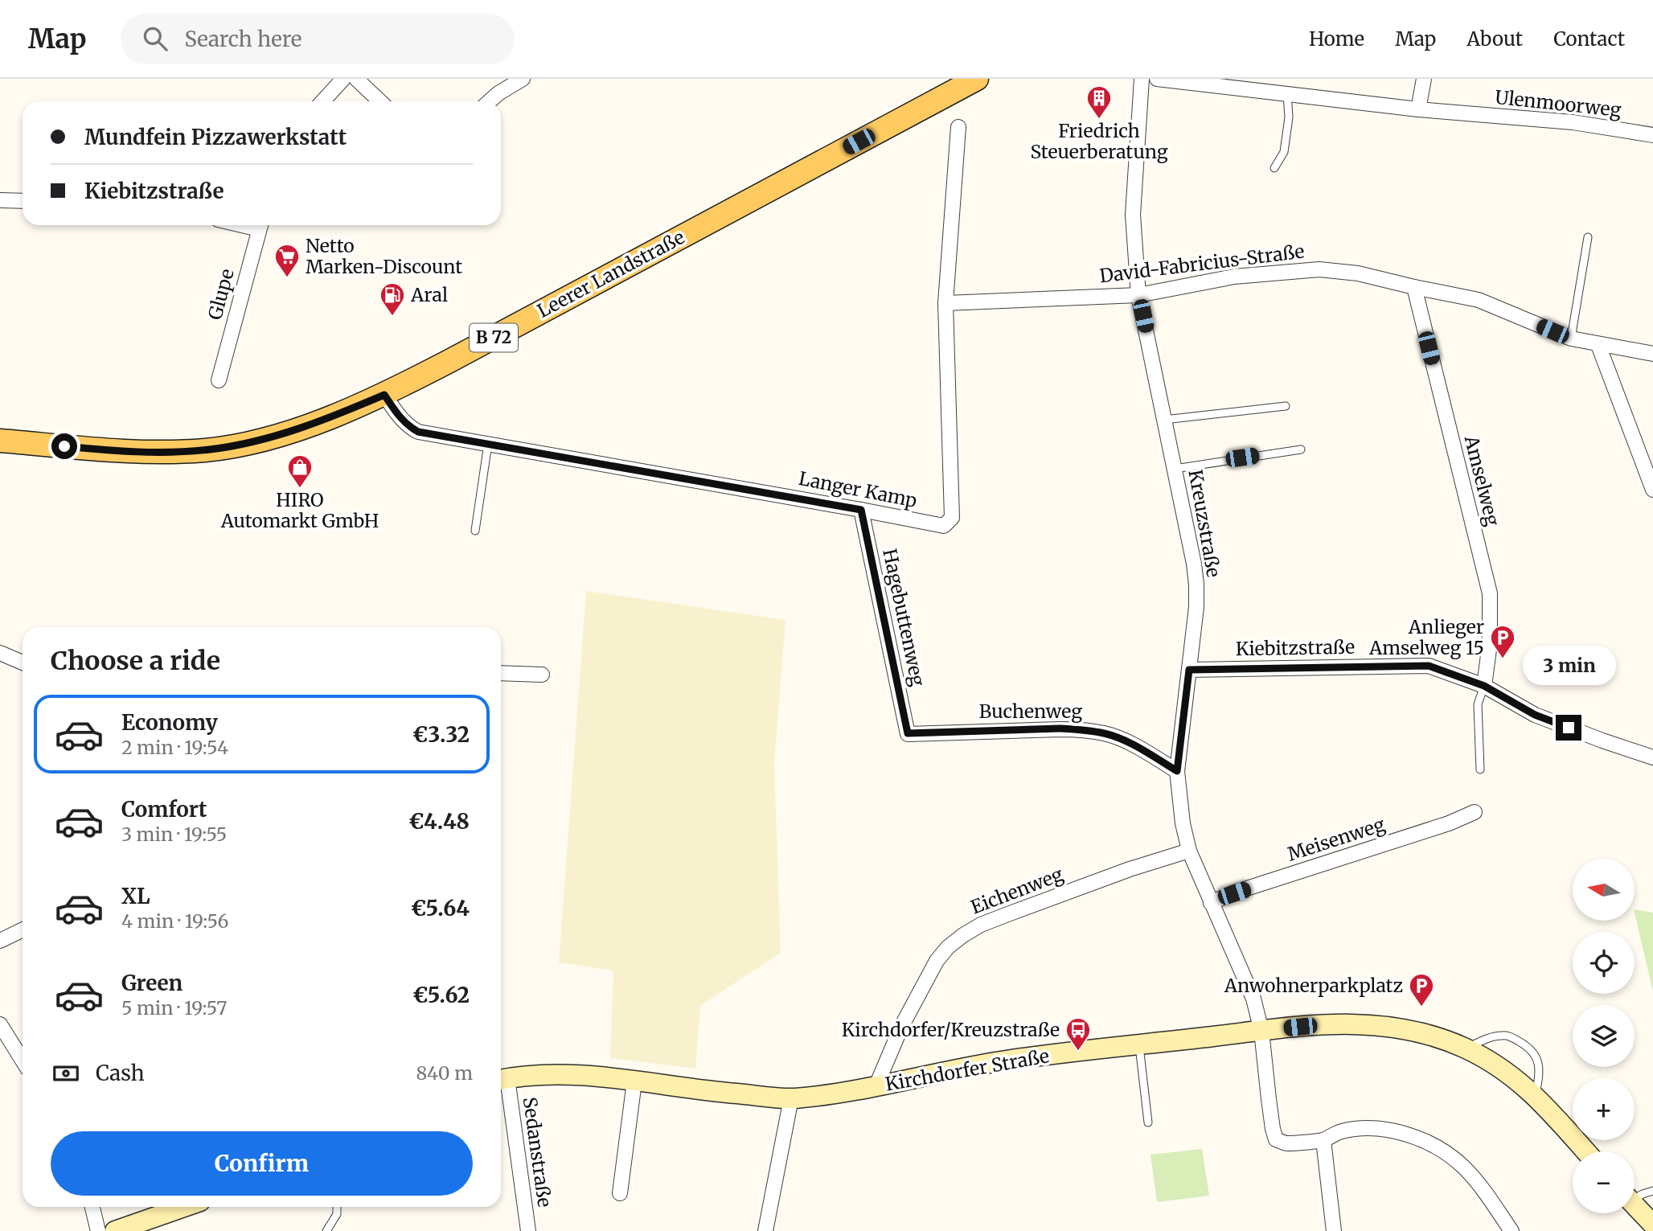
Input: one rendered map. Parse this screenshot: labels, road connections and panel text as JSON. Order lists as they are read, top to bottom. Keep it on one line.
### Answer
{"streets":{"main road":["Leerer Landstraße","B 72"],"street":["Ulenmoorweg","David-Fabricius-Straße","Glupe","Amselweg","Langer Kamp","Kreuzstraße","Hagebuttenweg","Kiebitzstraße","Buchenweg","Meisenweg","Eichenweg","Kirchdorfer Straße","Sedanstraße"]},"crossings":[["David-Fabricius-Straße","Amselweg"],["David-Fabricius-Straße","Langer Kamp"],["David-Fabricius-Straße","Kreuzstraße"],["Leerer Landstraße","Langer Kamp"],["Amselweg","Kiebitzstraße"],["Langer Kamp","Hagebuttenweg"],["Kreuzstraße","Kiebitzstraße"],["Kreuzstraße","Buchenweg"],["Kreuzstraße","Meisenweg"],["Kreuzstraße","Eichenweg"],["Kreuzstraße","Kirchdorfer Straße"],["Hagebuttenweg","Buchenweg"],["Eichenweg","Kirchdorfer Straße"],["Kirchdorfer Straße","Sedanstraße"]],"places":{"building":["Friedrich Steuerberatung"],"supermarket":["Netto Marken-Discount"],"fuel station":["Aral"],"shop":["HIRO Automarkt GmbH"],"parking":["Anlieger Amselweg 15","Anwohnerparkplatz"],"bus stop":["Kirchdorfer/Kreuzstraße"]},"north":"left","page":{"header":"Map","search":"Search here","nav":["Home","Map","About","Contact"],"banner":["Mundfein Pizzawerkstatt","Kiebitzstraße"],"heading":"Choose a ride","bubble":"3 min","list":[{"name":"Economy","note":"2 min · 19:54","value":"€3.32"},{"name":"Comfort","note":"3 min · 19:55","value":"€4.48"},{"name":"XL","note":"4 min · 19:56","value":"€5.64"},{"name":"Green","note":"5 min · 19:57","value":"€5.62"}],"map_buttons":["+","−"],"pay":["Cash","840 m"],"buttons":"Confirm"}}
